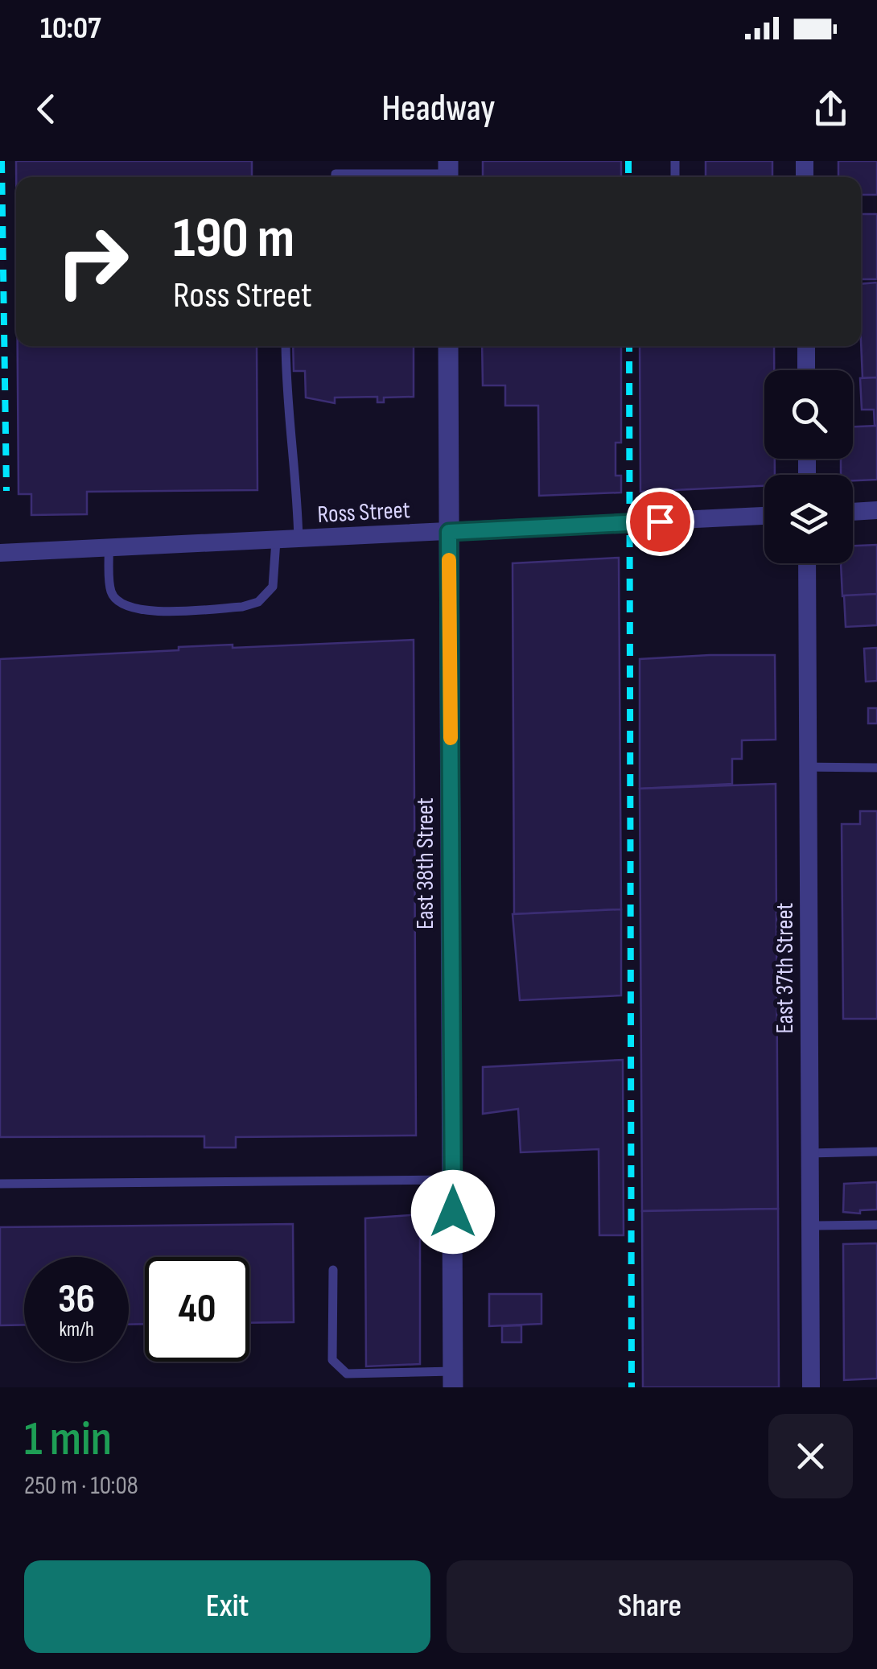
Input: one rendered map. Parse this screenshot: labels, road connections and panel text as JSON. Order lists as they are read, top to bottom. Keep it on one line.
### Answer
{"streets":{"street":["Ross Street","East 38th Street","East 37th Street"]},"crossings":[["Ross Street","East 38th Street"]],"page":{"status":"10:07","header":"Headway","turn":["190 m","Ross Street"],"speed":"36 km/h","limit":"40","heading":["1 min","250 m · 10:08"],"buttons":["Exit","Share"]}}
